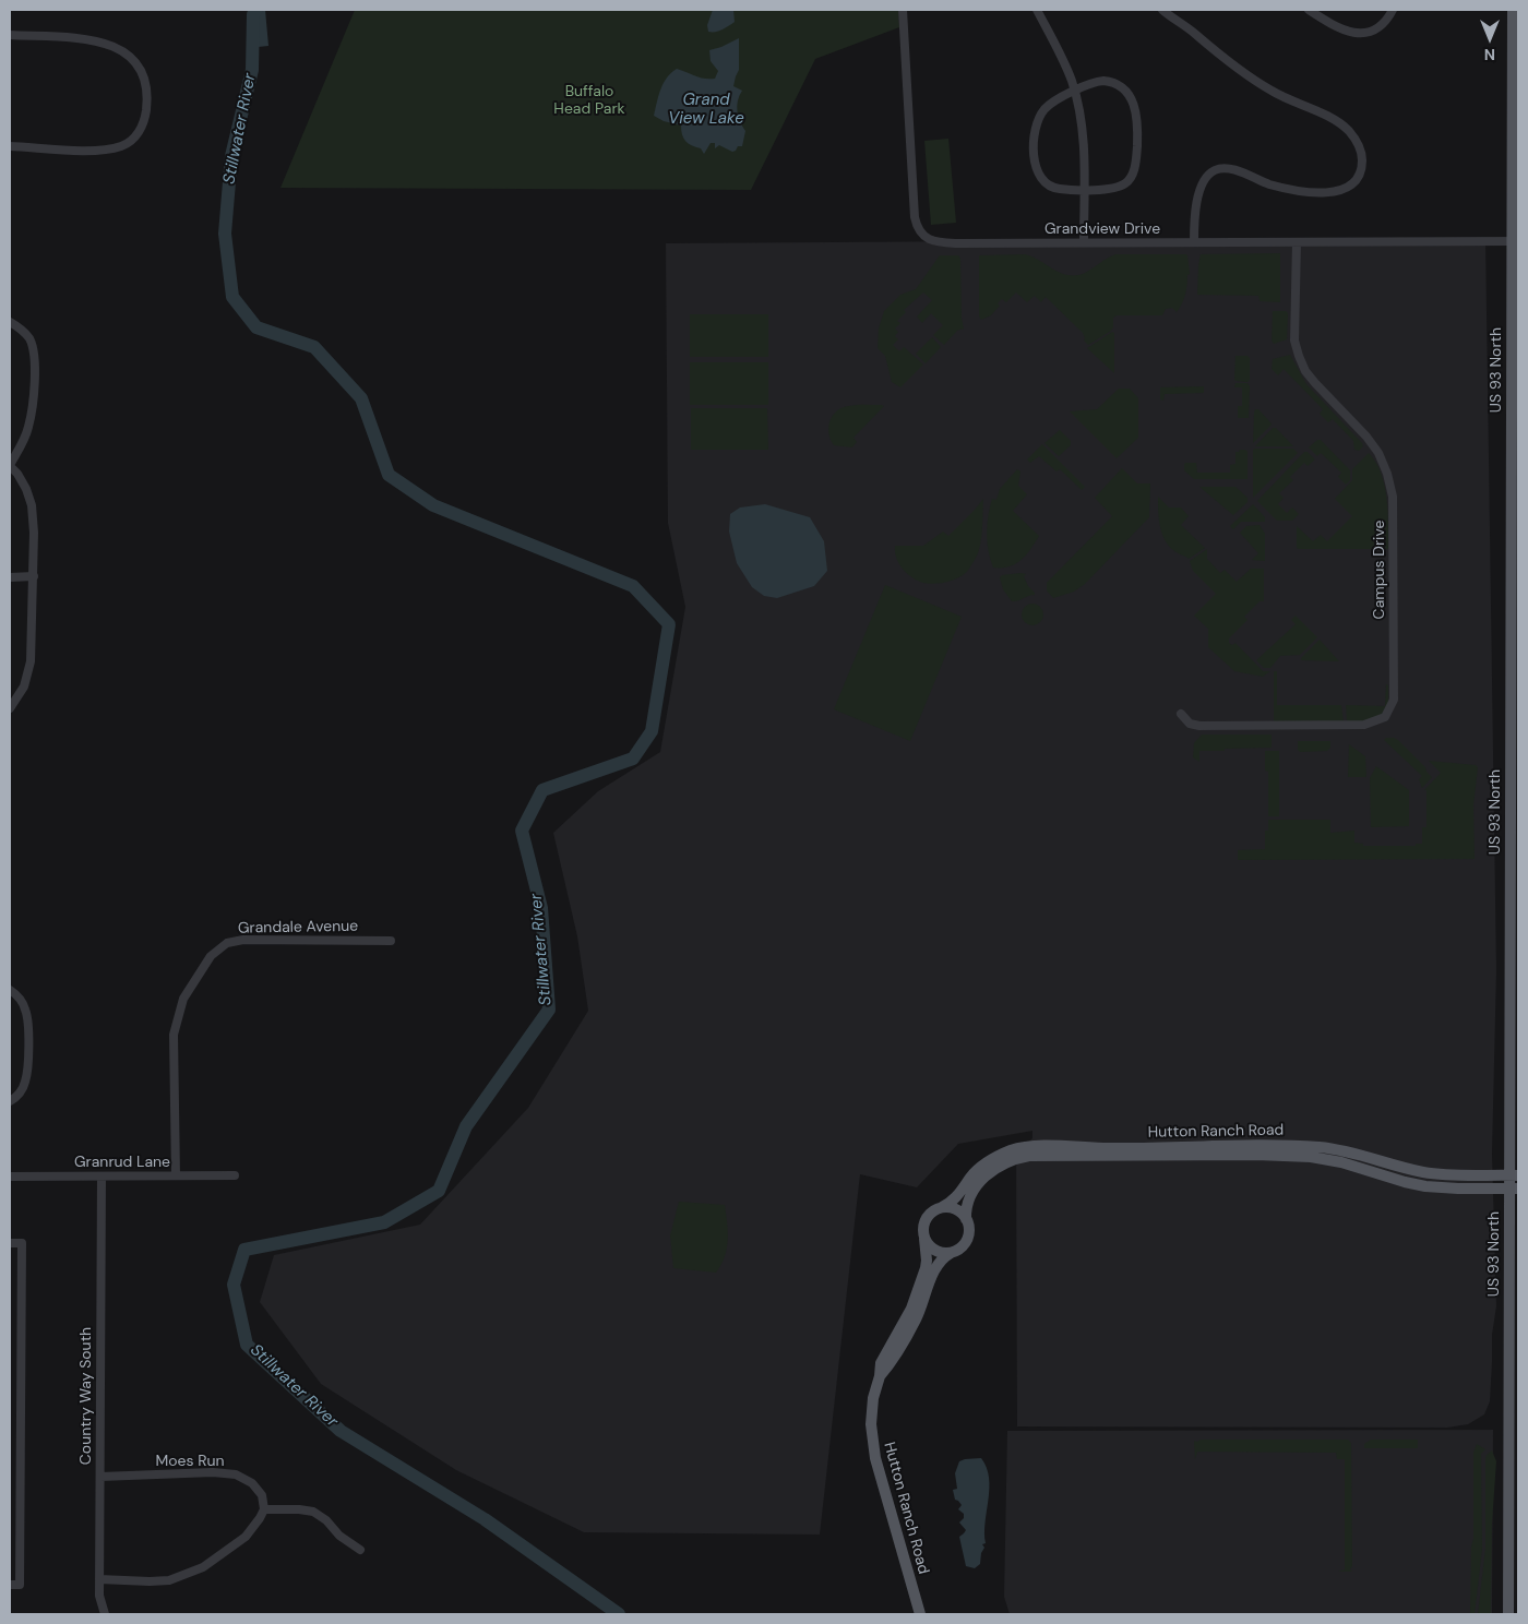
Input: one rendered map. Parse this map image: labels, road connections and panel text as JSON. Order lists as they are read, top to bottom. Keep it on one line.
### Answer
{"streets":{"main road":["US 93 North","Hutton Ranch Road"],"street":["Grandview Drive","Campus Drive","Grandale Avenue","Granrud Lane","Country Way South","Moes Run"]},"crossings":[["Grandview Drive","US 93 North"],["Grandview Drive","Campus Drive"],["US 93 North","Hutton Ranch Road"],["Grandale Avenue","Granrud Lane"],["Granrud Lane","Country Way South"],["Country Way South","Moes Run"]],"water":["Grand View Lake","Stillwater River"],"parks":["Buffalo Head Park"],"north":"bottom"}
